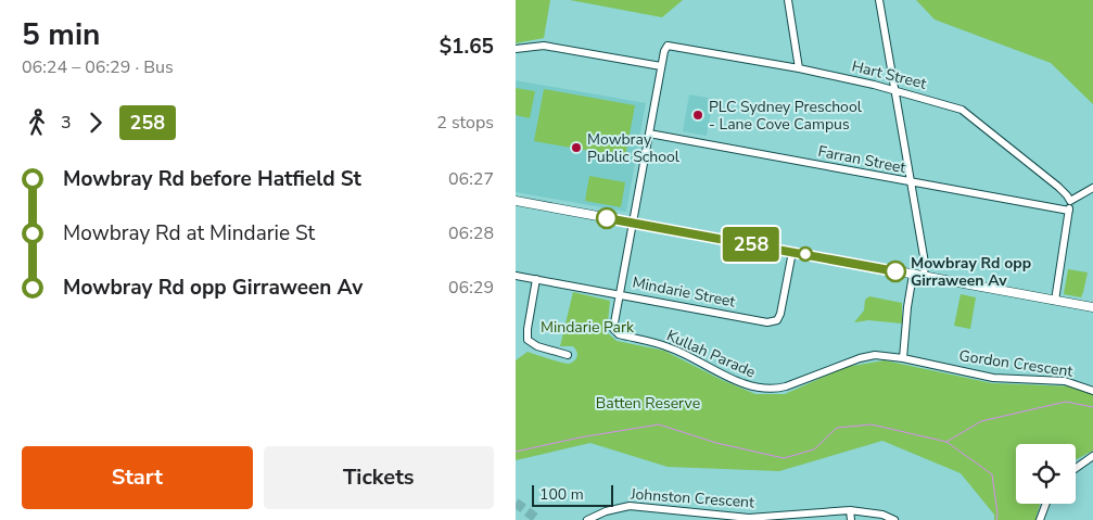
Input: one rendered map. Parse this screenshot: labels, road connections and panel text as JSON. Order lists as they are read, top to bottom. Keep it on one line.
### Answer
{"streets":{"street":["Hart Street","Farran Street","Mindarie Street","Kullah Parade","Gordon Crescent","Johnston Crescent"]},"crossings":[["Hart Street","Kullah Parade"],["Farran Street","Kullah Parade"],["Mindarie Street","Kullah Parade"],["Kullah Parade","Gordon Crescent"]],"parks":["Mindarie Park","Batten Reserve"],"places":["PLC Sydney Preschool - Lane Cove Campus","Mowbray Public School","Mowbray Rd opp Girraween Av"],"lines":["bus line 258"],"scale_bar":"100 m","page":{"heading":["5 min","06:24 – 06:29 · Bus","$1.65"],"on_map":"258","legs":["3","258","2 stops"],"list":[{"name":"Mowbray Rd before Hatfield St","value":"06:27"},{"name":"Mowbray Rd at Mindarie St","value":"06:28"},{"name":"Mowbray Rd opp Girraween Av","value":"06:29"}],"buttons":["Start","Tickets"],"scale":"100 m"}}
